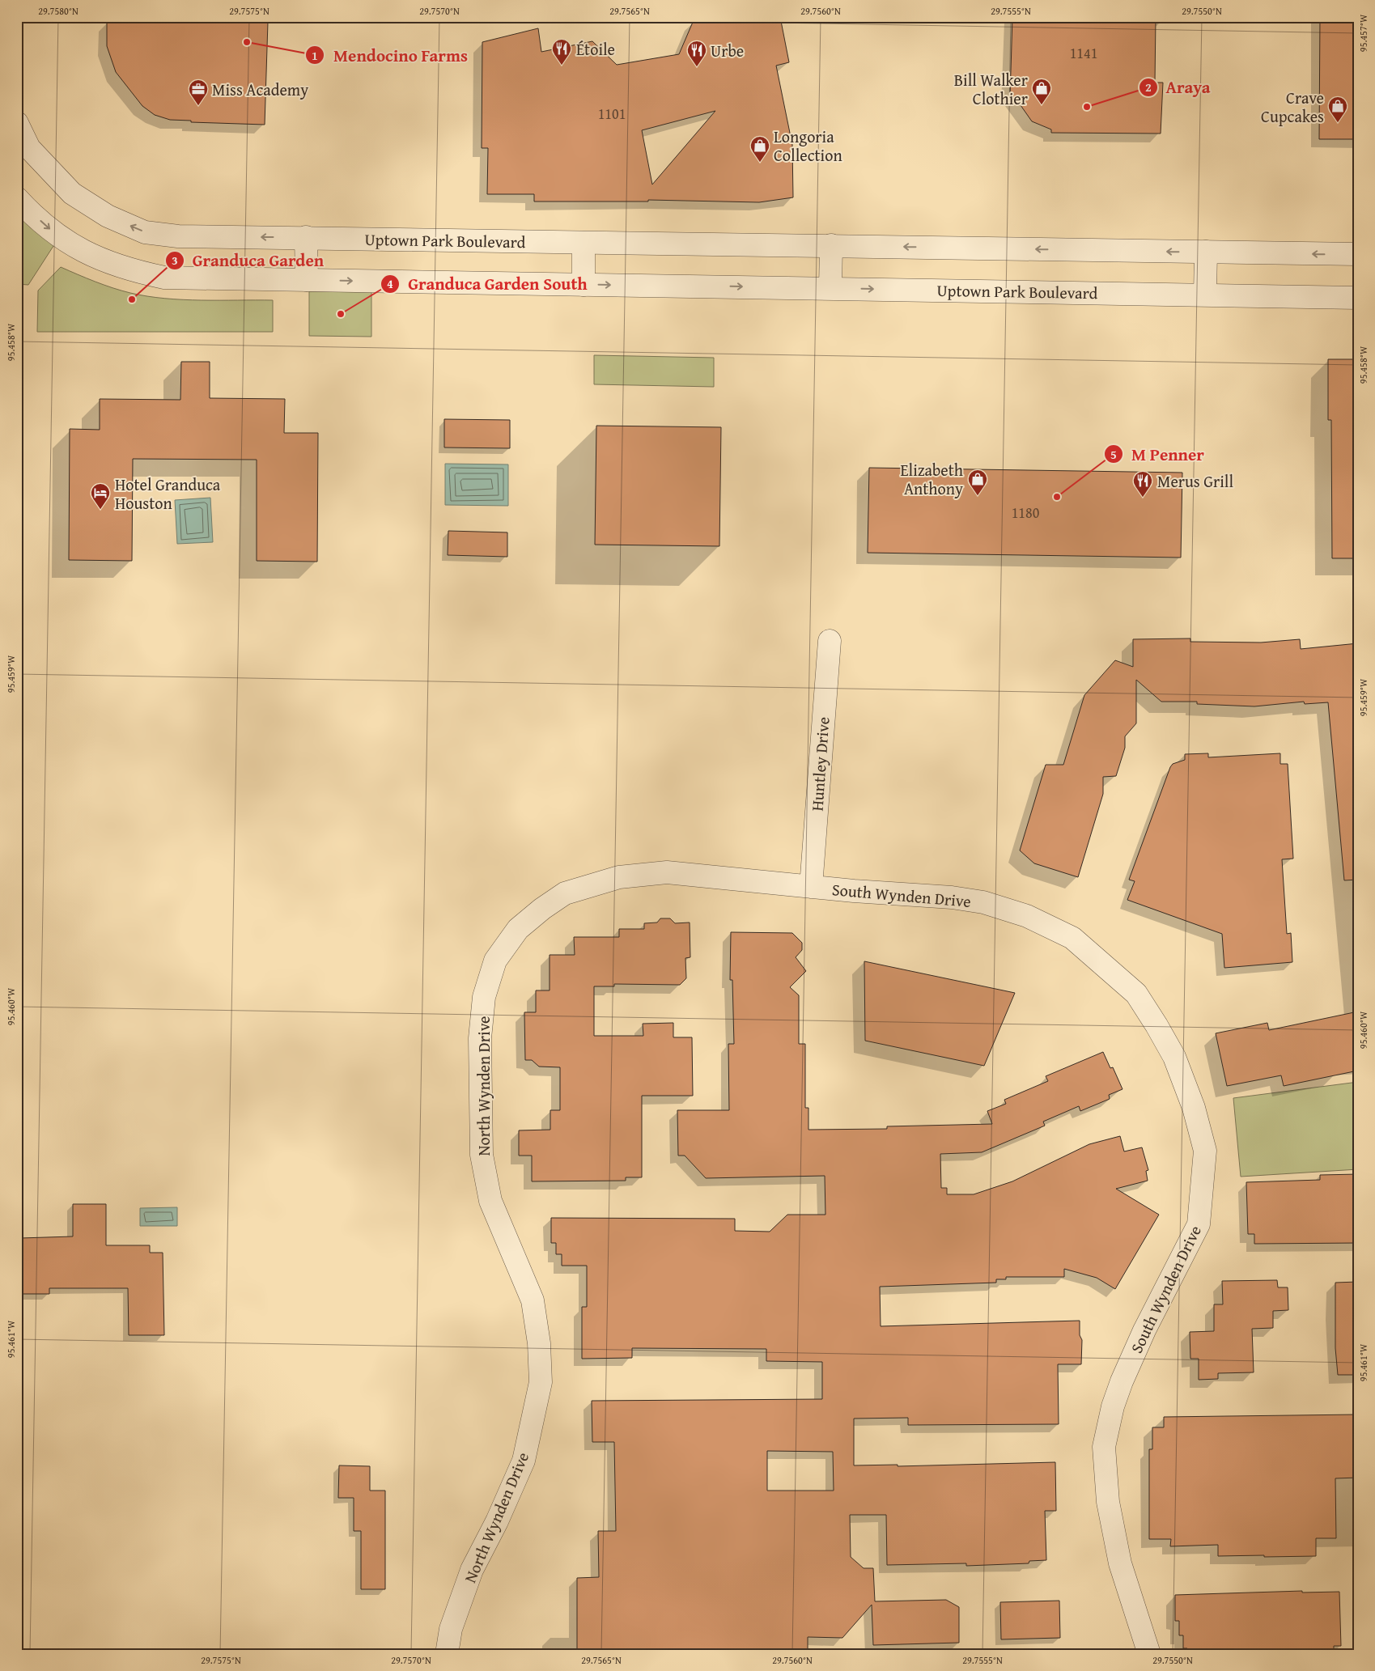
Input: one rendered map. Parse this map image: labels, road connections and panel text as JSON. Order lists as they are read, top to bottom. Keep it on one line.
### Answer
{"streets":{"street":["Uptown Park Boulevard","Huntley Drive","South Wynden Drive","North Wynden Drive"]},"crossings":[["Huntley Drive","South Wynden Drive"],["Huntley Drive","North Wynden Drive"],["South Wynden Drive","North Wynden Drive"]],"places":{"other":["Mendocino Farms","Araya","Granduca Garden","Granduca Garden South","M Penner"],"restaurant":["Étoile","Urbe","Merus Grill"],"shop":["Bill Walker Clothier","Crave Cupcakes","Longoria Collection","Elizabeth Anthony"],"office":["Miss Academy"],"hotel":["Hotel Granduca Houston"]},"house_numbers":["1141","1101","1180"],"coordinates":["29.7580°N","29.7575°N","29.7570°N","29.7565°N","29.7560°N","29.7555°N","29.7550°N","95.457°W","95.458°W","95.459°W","95.460°W","95.461°W"]}
